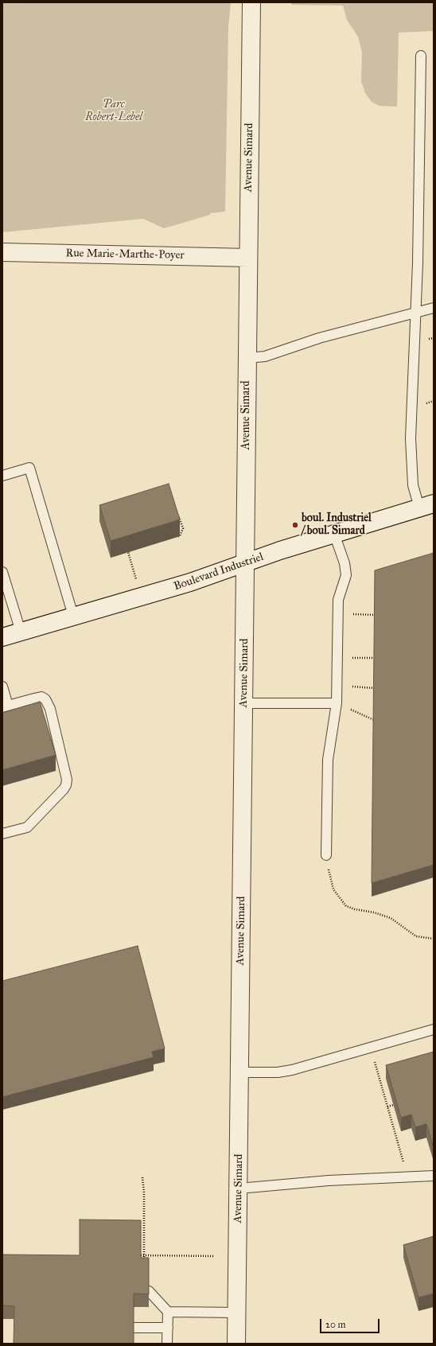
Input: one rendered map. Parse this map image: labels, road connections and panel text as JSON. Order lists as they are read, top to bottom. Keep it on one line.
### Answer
{"streets":{"street":["Avenue Simard","Rue Marie-Marthe-Poyer","Boulevard Industriel"]},"crossings":[["Avenue Simard","Rue Marie-Marthe-Poyer"],["Avenue Simard","Boulevard Industriel"]],"parks":["Parc Robert-Lebel"],"places":["boul. Industriel / boul. Simard"],"scale_bar":"20 m"}
